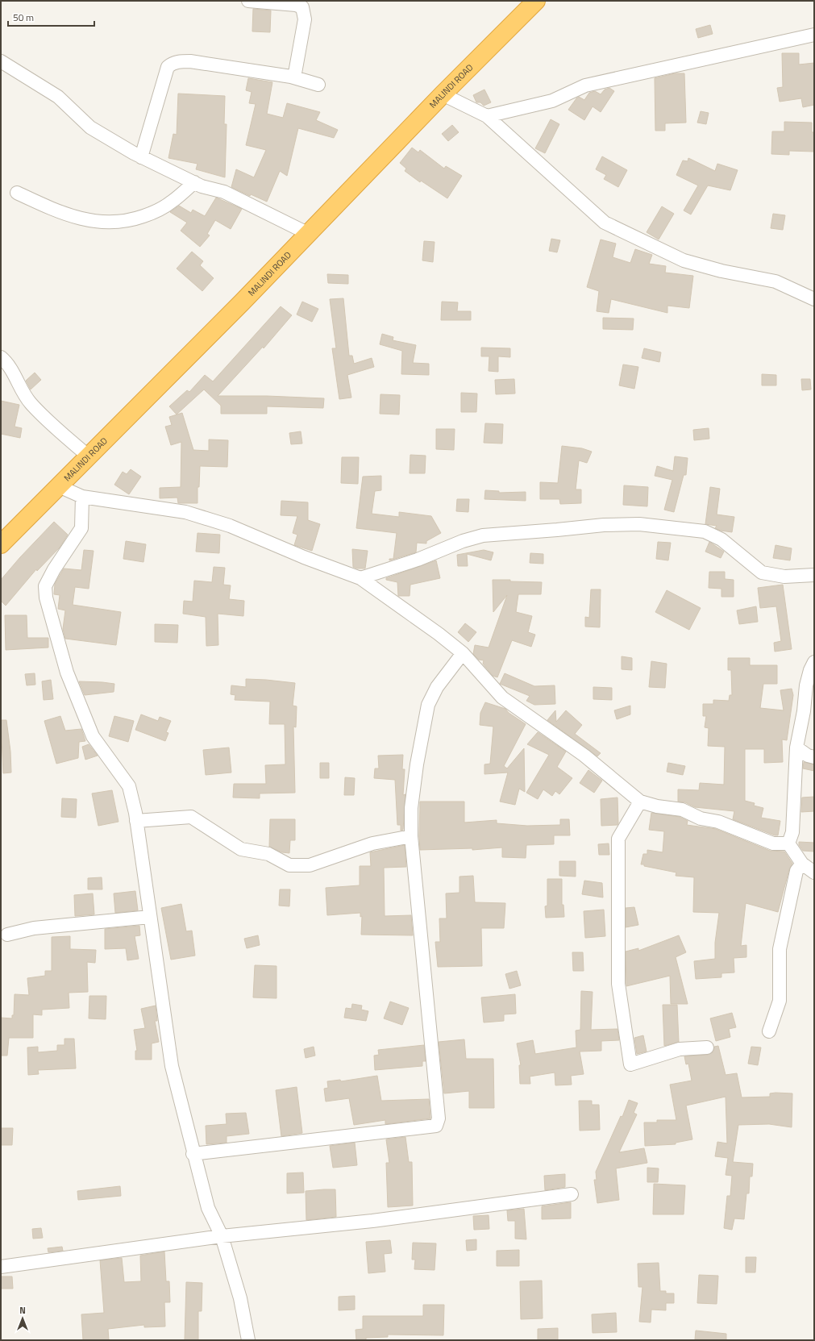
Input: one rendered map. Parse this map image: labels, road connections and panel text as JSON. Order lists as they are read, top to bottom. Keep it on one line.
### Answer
{"streets":{"highway":["MALINDI ROAD"]},"scale_bar":"50 m","north":"top"}
